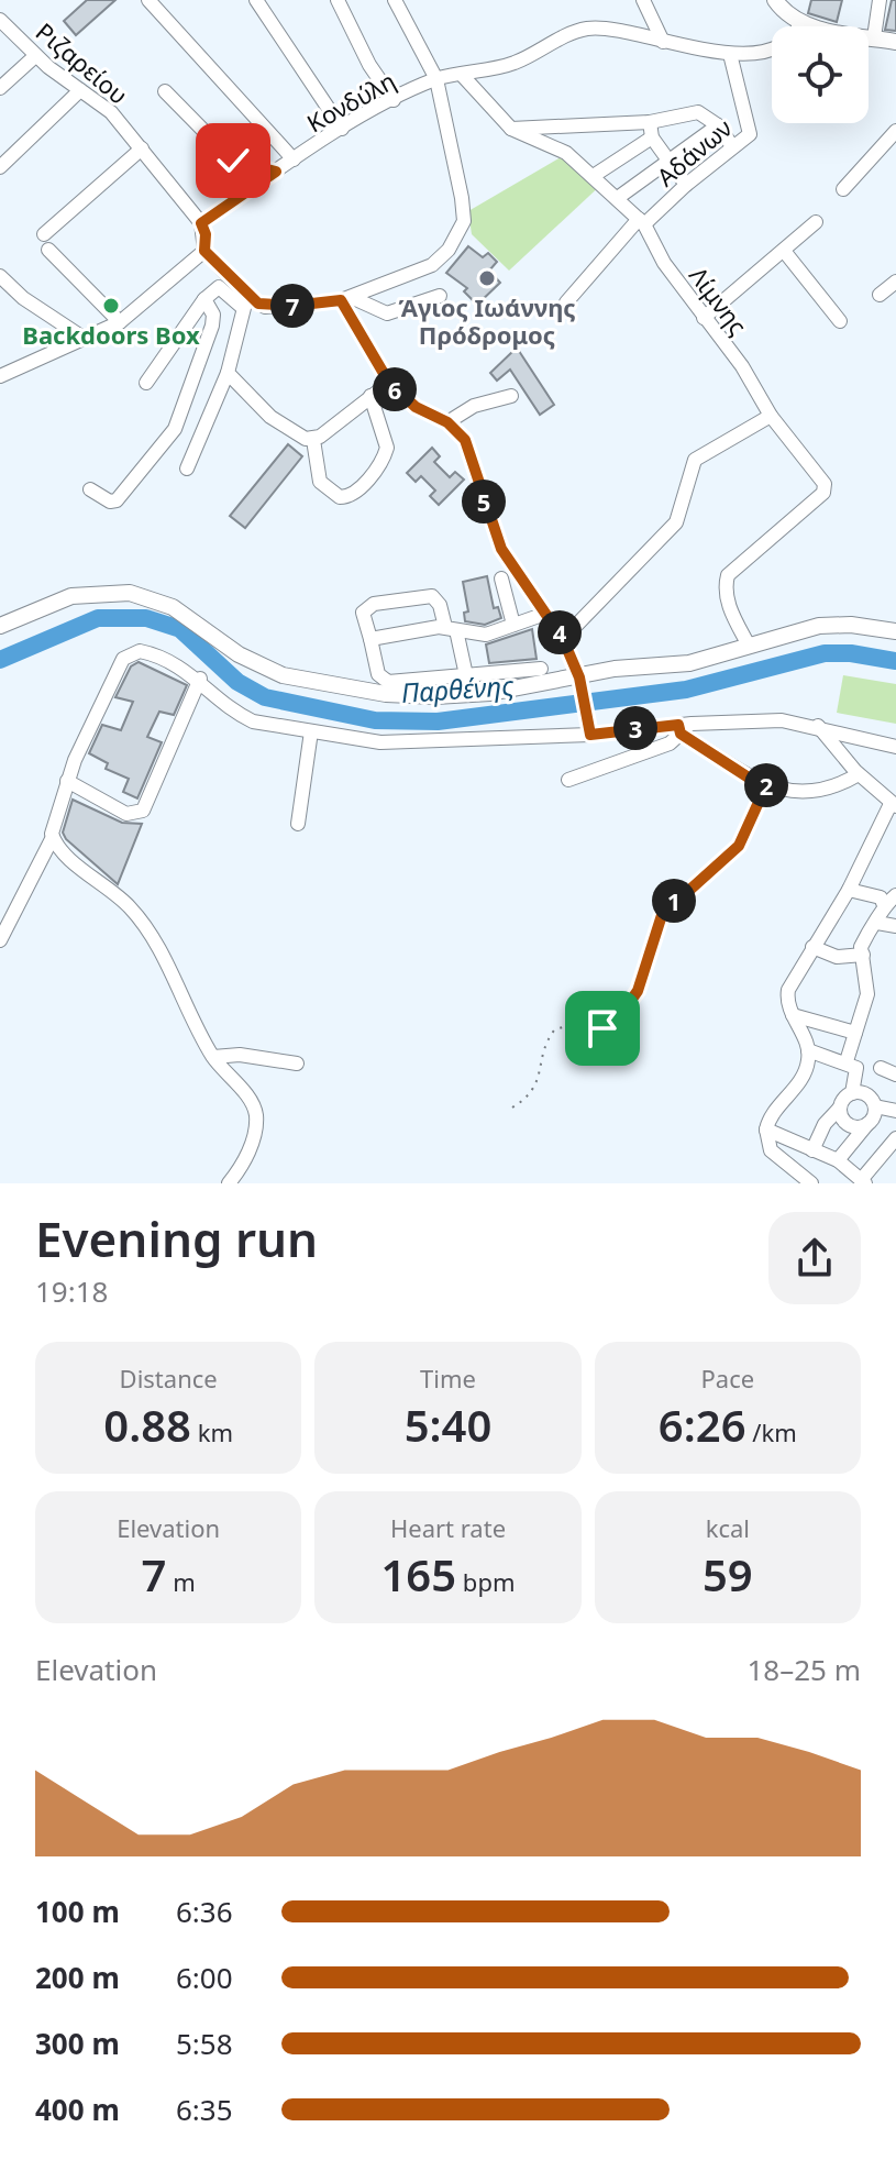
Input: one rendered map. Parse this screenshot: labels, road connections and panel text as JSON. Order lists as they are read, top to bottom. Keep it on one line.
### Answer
{"streets":{"street":["Ριζαρείου","Κονδύλη","Αδάνων","Λίμνης"]},"crossings":[["Ριζαρείου","Κονδύλη"],["Κονδύλη","Αδάνων"],["Κονδύλη","Λίμνης"],["Αδάνων","Λίμνης"]],"water":["Παρθένης"],"places":["Άγιος Ιωάννης Πρόδρομος","Backdoors Box"],"page":{"pins":["7","6","5","4","3","2","1"],"heading":["Evening run","19:18"],"stats":[["Distance","0.88 km"],["Time","5:40"],["Pace","6:26 /km"],["Elevation","7 m"],["Heart rate","165 bpm"],["kcal","59"]],"chart":["Elevation","18–25 m"],"list":[{"name":"100 m","note":"6:36"},{"name":"200 m","note":"6:00"},{"name":"300 m","note":"5:58"},{"name":"400 m","note":"6:35"}]}}
